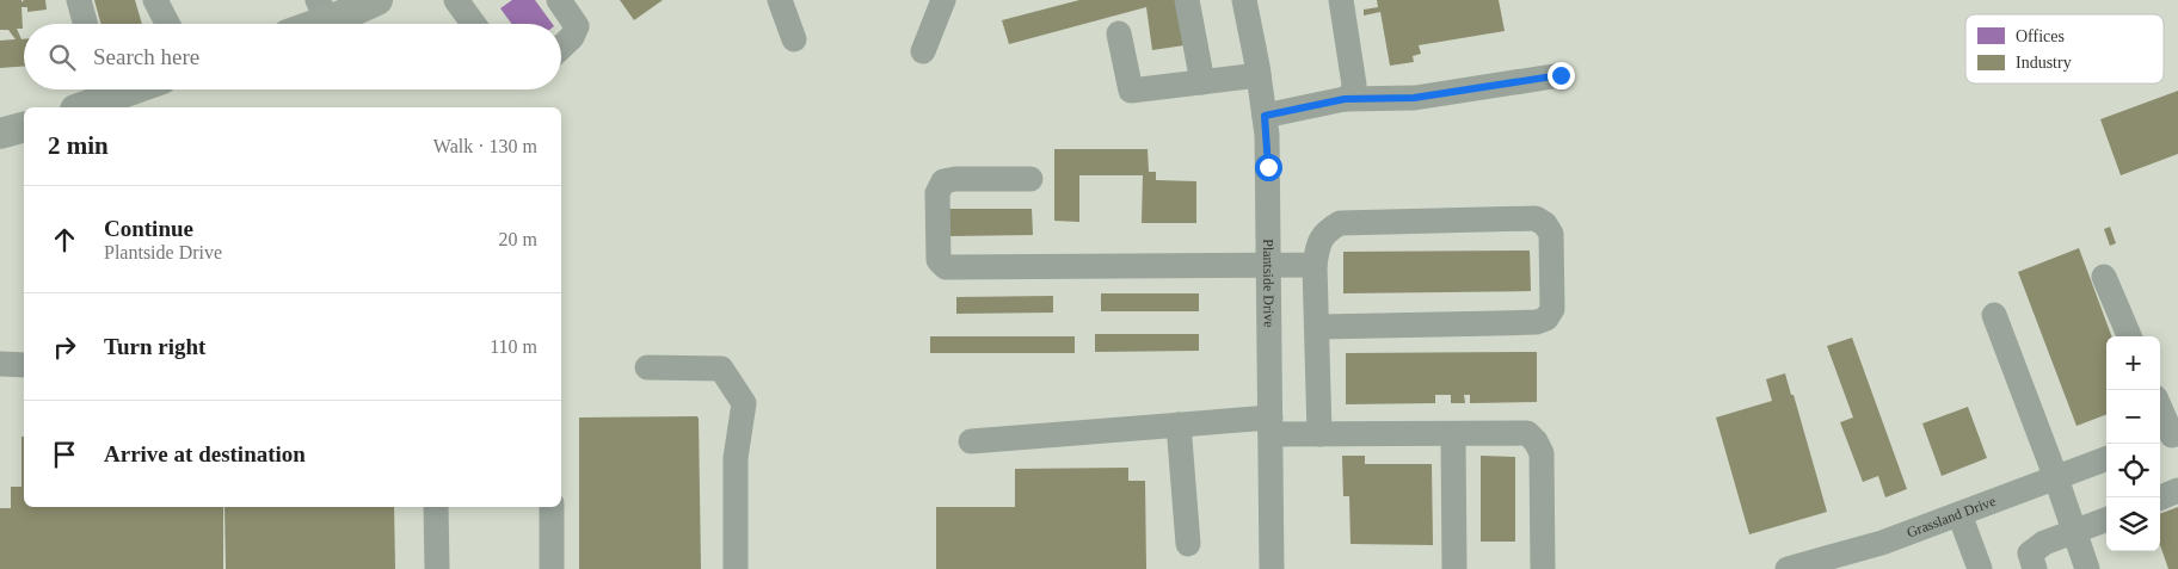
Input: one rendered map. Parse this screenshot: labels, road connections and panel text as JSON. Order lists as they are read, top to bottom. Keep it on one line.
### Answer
{"streets":{"street":["Plantside Drive","Grassland Drive"]},"legend":["Offices","Industry"],"page":{"search":"Search here","heading":["2 min","Walk · 130 m"],"list":[["Continue","Plantside Drive","20 m"],["Turn right","110 m"],"Arrive at destination"],"map_buttons":["+","−"]}}
